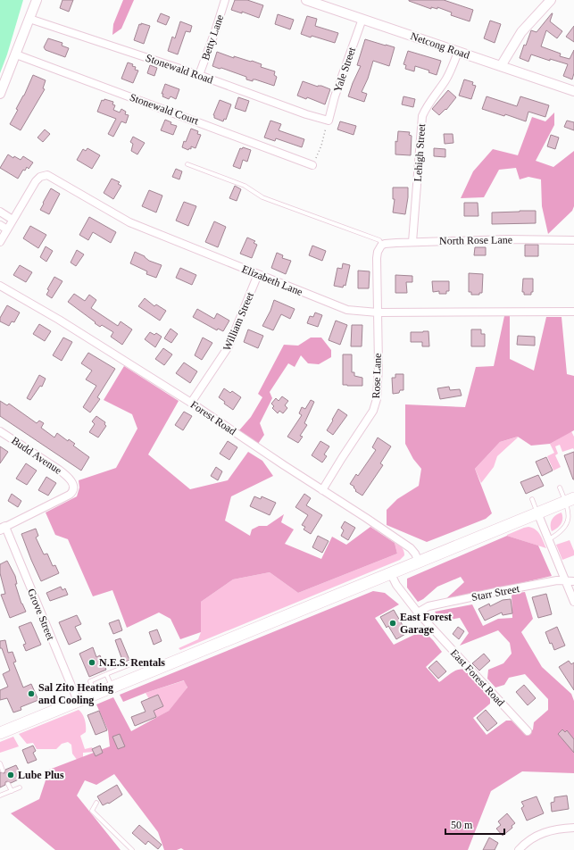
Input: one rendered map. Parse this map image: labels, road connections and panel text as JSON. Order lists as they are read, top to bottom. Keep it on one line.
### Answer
{"streets":{"street":["Betty Lane","Netcong Road","Stonewald Road","Yale Street","Stonewald Court","Lehigh Street","North Rose Lane","Elizabeth Lane","William Street","Rose Lane","Forest Road","Budd Avenue","Starr Street","Grove Street","East Forest Road"]},"crossings":[["Betty Lane","Stonewald Road"],["Netcong Road","Yale Street"],["Netcong Road","Lehigh Street"],["Stonewald Road","Yale Street"],["Lehigh Street","North Rose Lane"],["North Rose Lane","Rose Lane"],["Elizabeth Lane","William Street"],["Elizabeth Lane","Rose Lane"],["William Street","Forest Road"],["Rose Lane","Forest Road"],["Budd Avenue","Grove Street"],["Starr Street","East Forest Road"]],"places":["East Forest Garage","N.E.S. Rentals","Sal Zito Heating and Cooling","Lube Plus"],"scale_bar":"50 m"}
